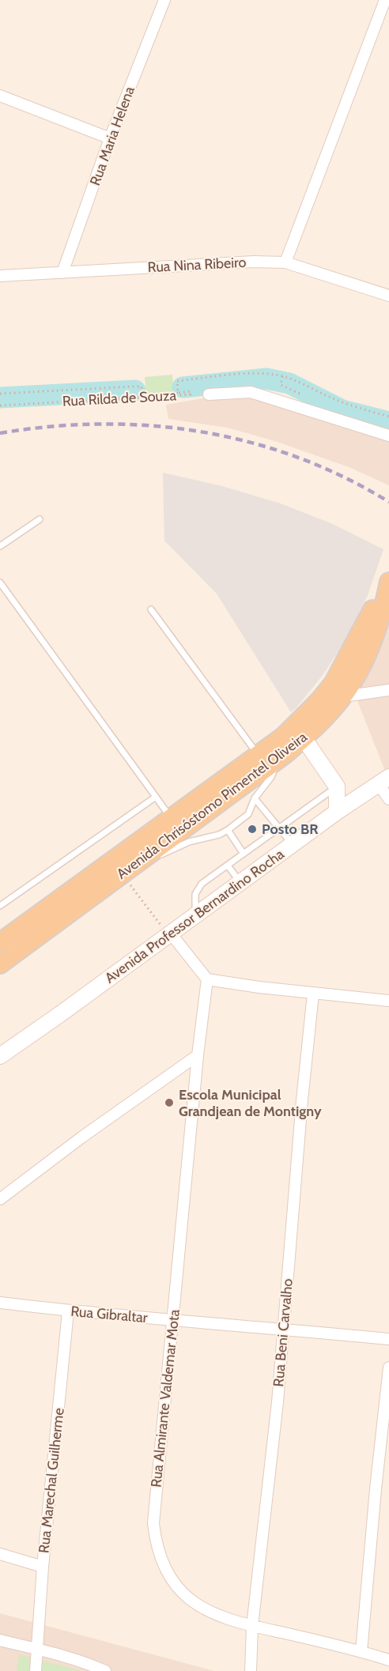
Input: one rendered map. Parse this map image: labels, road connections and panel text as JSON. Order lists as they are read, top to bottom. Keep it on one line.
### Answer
{"streets":{"main road":["Avenida Chrisóstomo Pimentel Oliveira","Avenida Professor Bernardino Rocha"],"street":["Rua Maria Helena","Rua Nina Ribeiro","Rua Gibraltar","Rua Beni Carvalho","Rua Almirante Valdemar Mota","Rua Marechal Guilherme"],"path":["Rua Rilda de Souza"]},"crossings":[["Rua Maria Helena","Rua Nina Ribeiro"],["Rua Gibraltar","Rua Beni Carvalho"],["Rua Gibraltar","Rua Almirante Valdemar Mota"],["Rua Gibraltar","Rua Marechal Guilherme"],["Rua Beni Carvalho","Rua Almirante Valdemar Mota"]],"places":["Posto BR","Escola Municipal Grandjean de Montigny"]}
